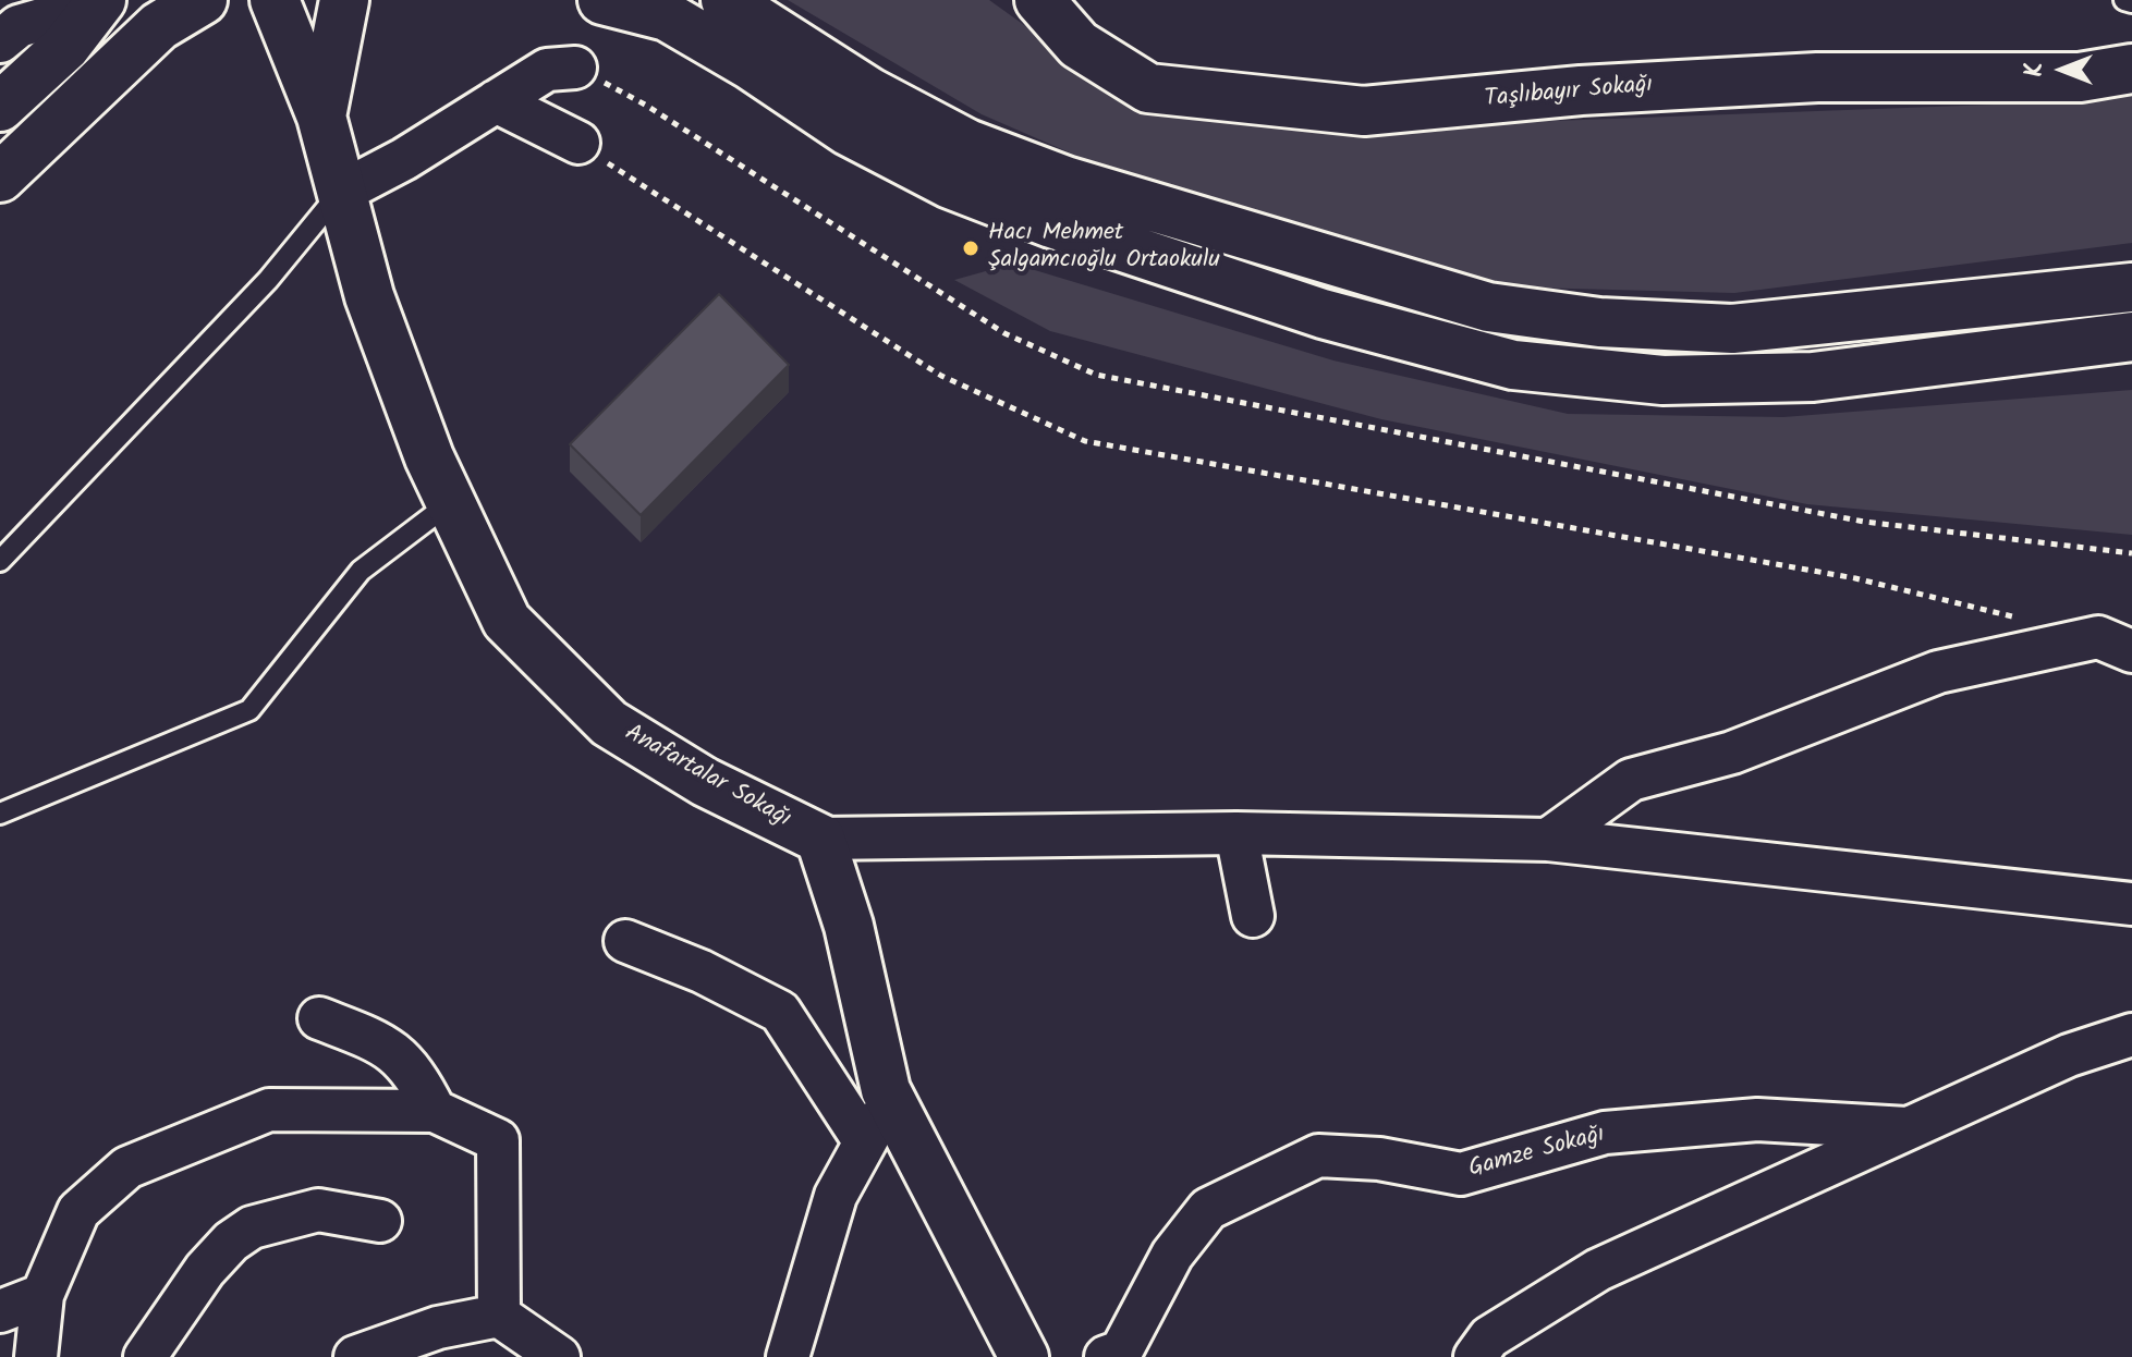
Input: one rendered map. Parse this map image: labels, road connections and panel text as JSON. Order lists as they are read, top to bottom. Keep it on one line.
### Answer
{"streets":{"main road":["Taşlıbayır Sokağı","Anafartalar Sokağı"],"street":["Gamze Sokağı"]},"places":["Hacı Mehmet Şalgamcıoğlu Ortaokulu"],"north":"left"}
